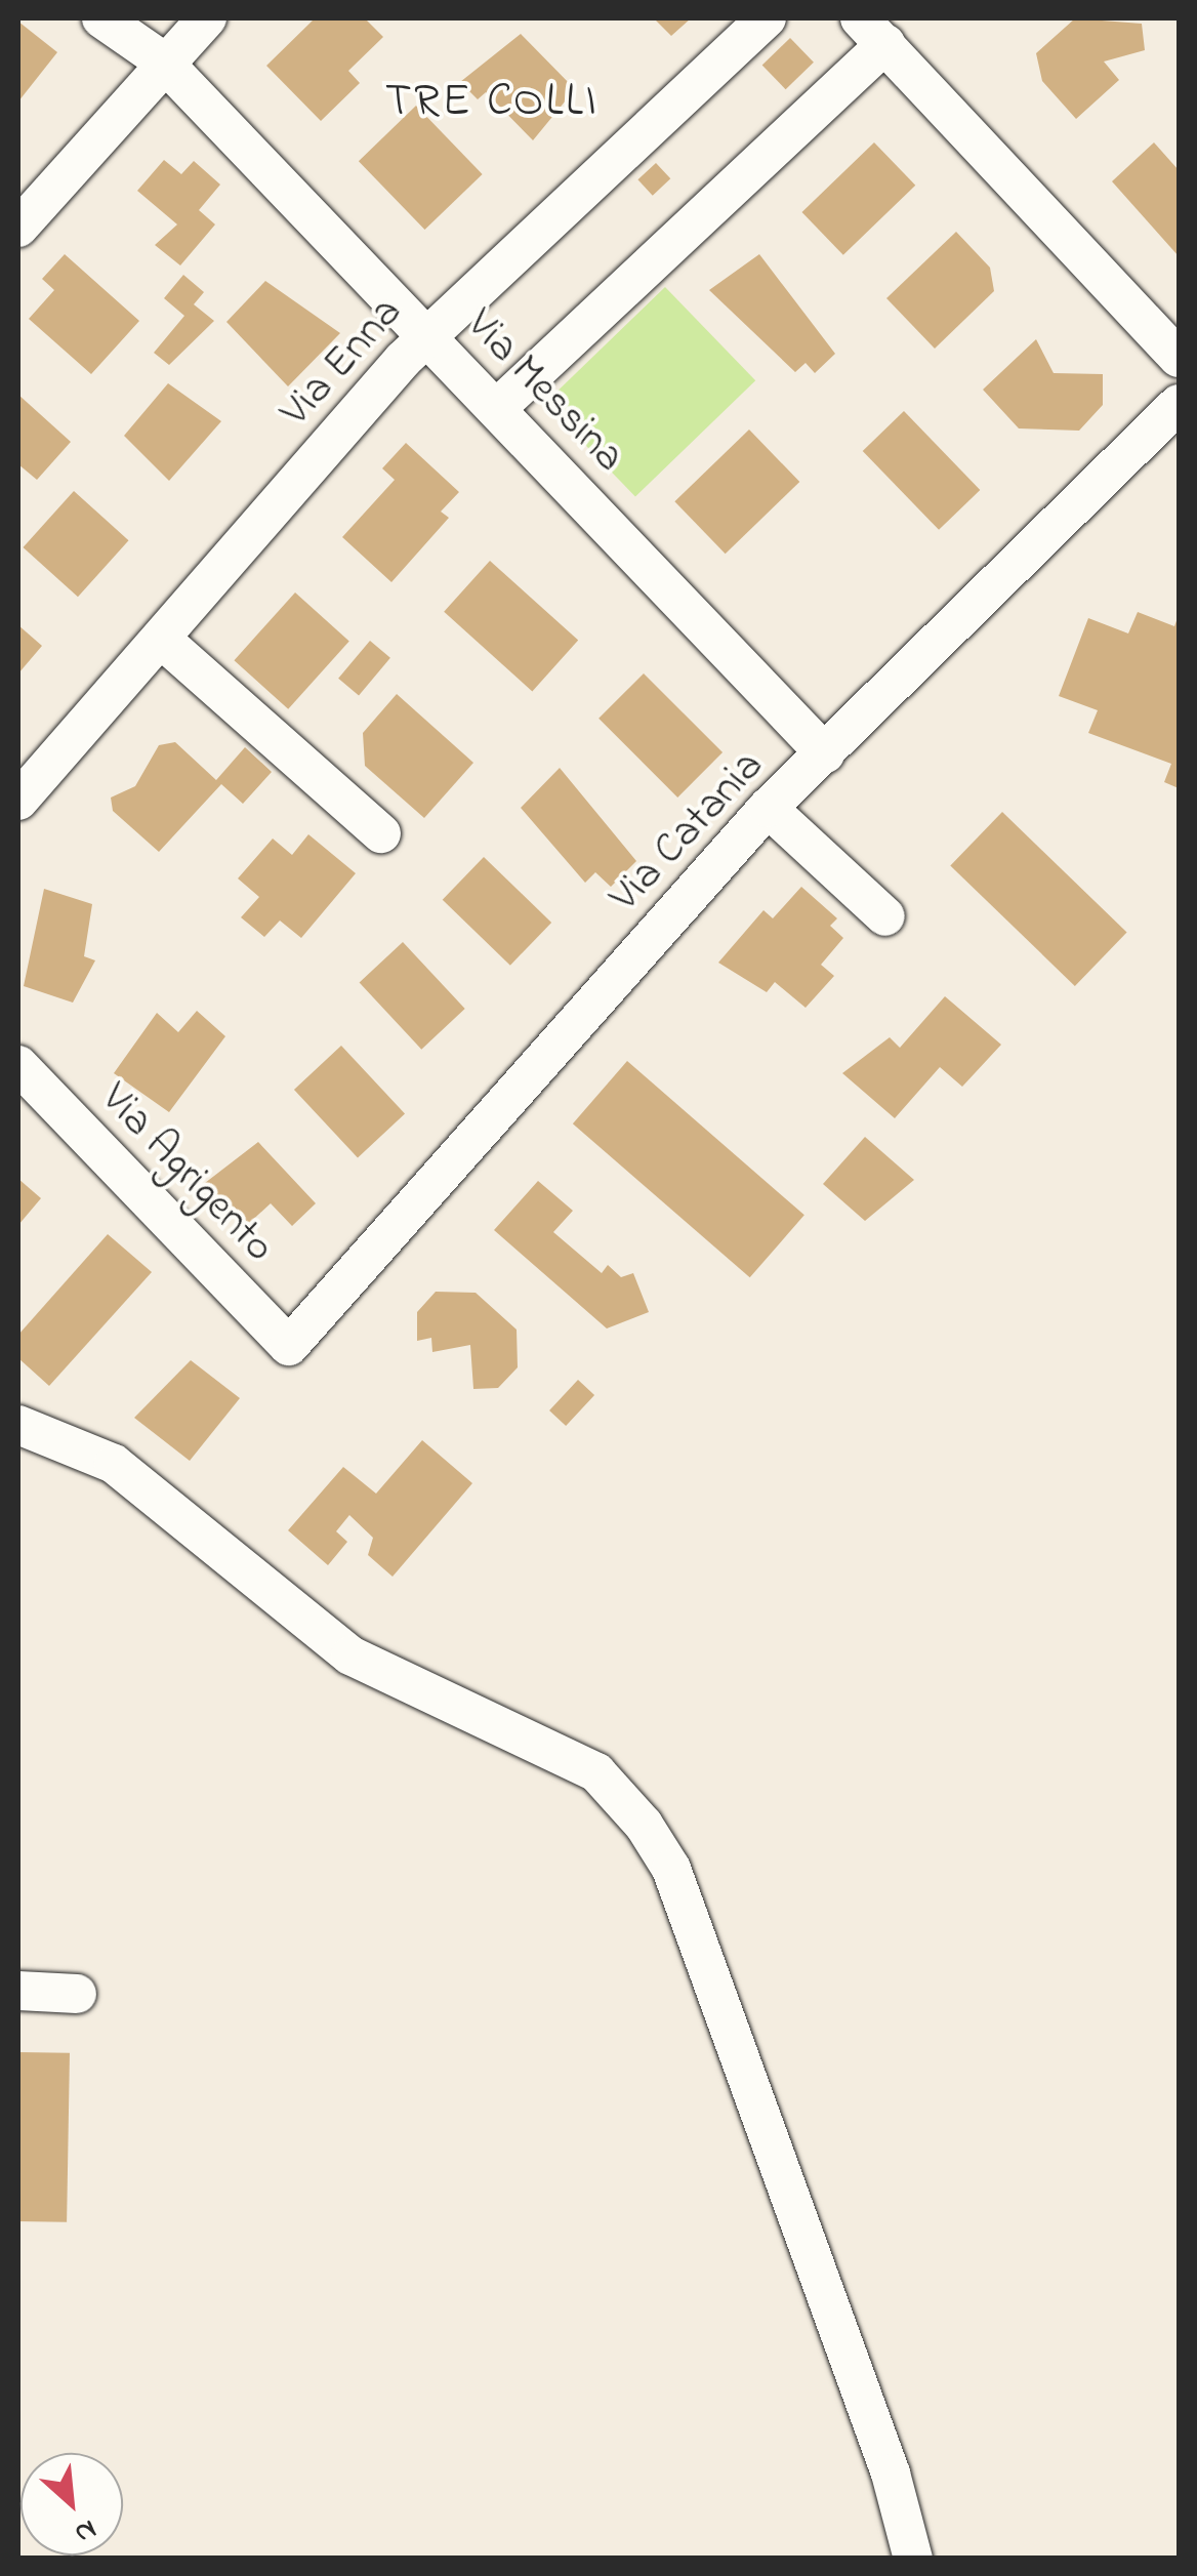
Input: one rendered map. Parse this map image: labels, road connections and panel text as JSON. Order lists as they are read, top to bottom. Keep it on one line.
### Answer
{"streets":{"street":["Via Enna","Via Messina","Via Catania","Via Agrigento"]},"crossings":[["Via Enna","Via Messina"],["Via Messina","Via Catania"],["Via Catania","Via Agrigento"]],"districts":["TRE COLLI"],"north":"bottom right"}
